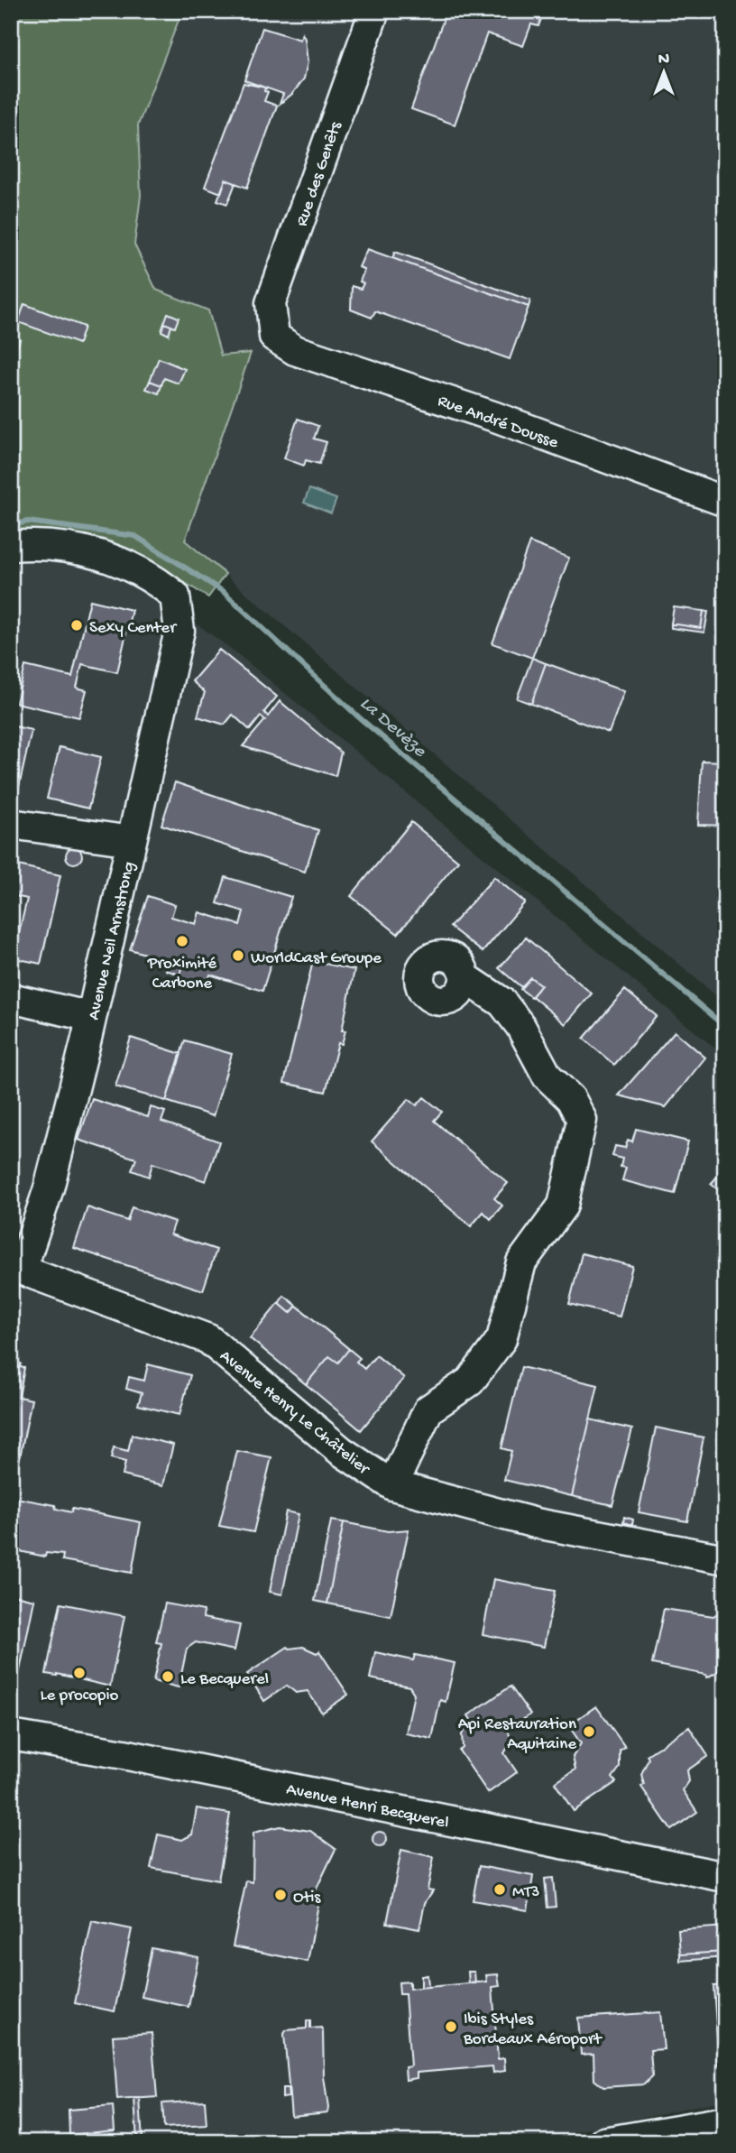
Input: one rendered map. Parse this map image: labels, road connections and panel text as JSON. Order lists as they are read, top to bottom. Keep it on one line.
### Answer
{"streets":{"street":["Rue des Genêts","Rue André Dousse","Avenue Neil Armstrong","Avenue Henry Le Châtelier","Avenue Henri Becquerel"]},"crossings":[["Rue des Genêts","Rue André Dousse"],["Avenue Neil Armstrong","Avenue Henry Le Châtelier"]],"water":["La Devèze"],"places":["Sexy Center","Proximité Carbone","WorldCast Groupe","Le procopio","Le Becquerel","Api Restauration Aquitaine","MT3","Otis","Ibis Styles Bordeaux Aéroport"],"north":"top"}
